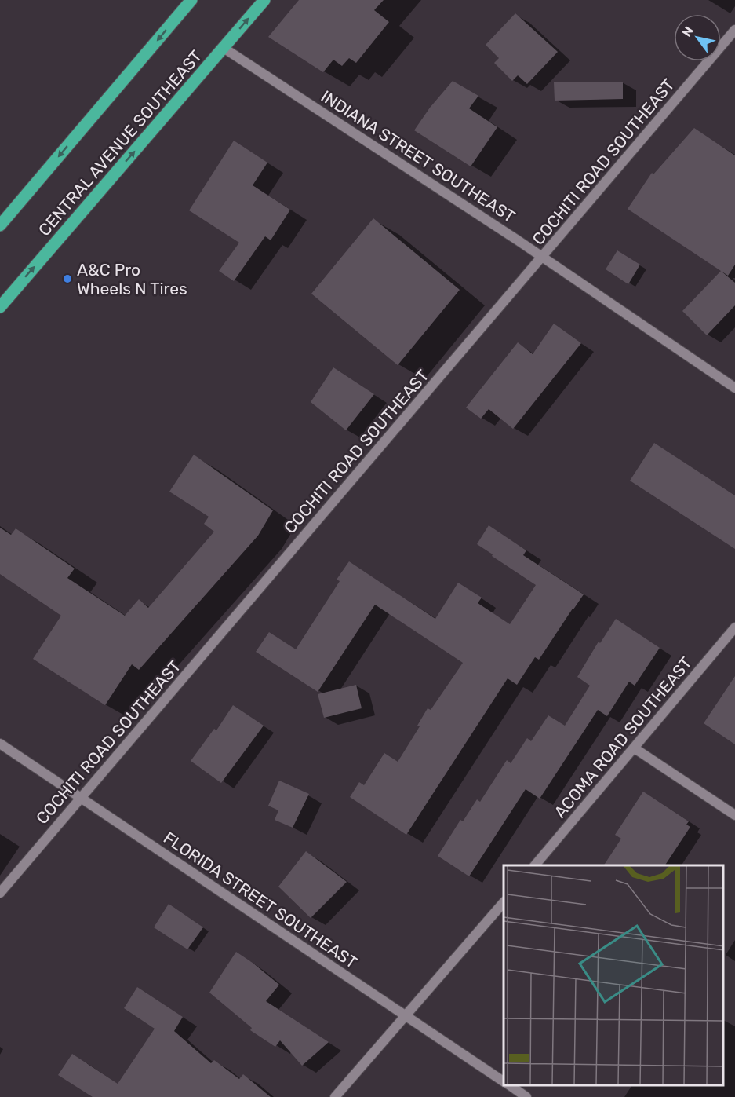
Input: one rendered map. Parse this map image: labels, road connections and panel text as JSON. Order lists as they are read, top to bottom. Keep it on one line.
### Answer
{"streets":{"main road":["CENTRAL AVENUE SOUTHEAST"],"street":["INDIANA STREET SOUTHEAST","COCHITI ROAD SOUTHEAST","ACOMA ROAD SOUTHEAST","FLORIDA STREET SOUTHEAST"]},"crossings":[["CENTRAL AVENUE SOUTHEAST","INDIANA STREET SOUTHEAST"],["INDIANA STREET SOUTHEAST","COCHITI ROAD SOUTHEAST"],["COCHITI ROAD SOUTHEAST","FLORIDA STREET SOUTHEAST"]],"places":["A&C Pro Wheels N Tires"],"north":"top left"}
